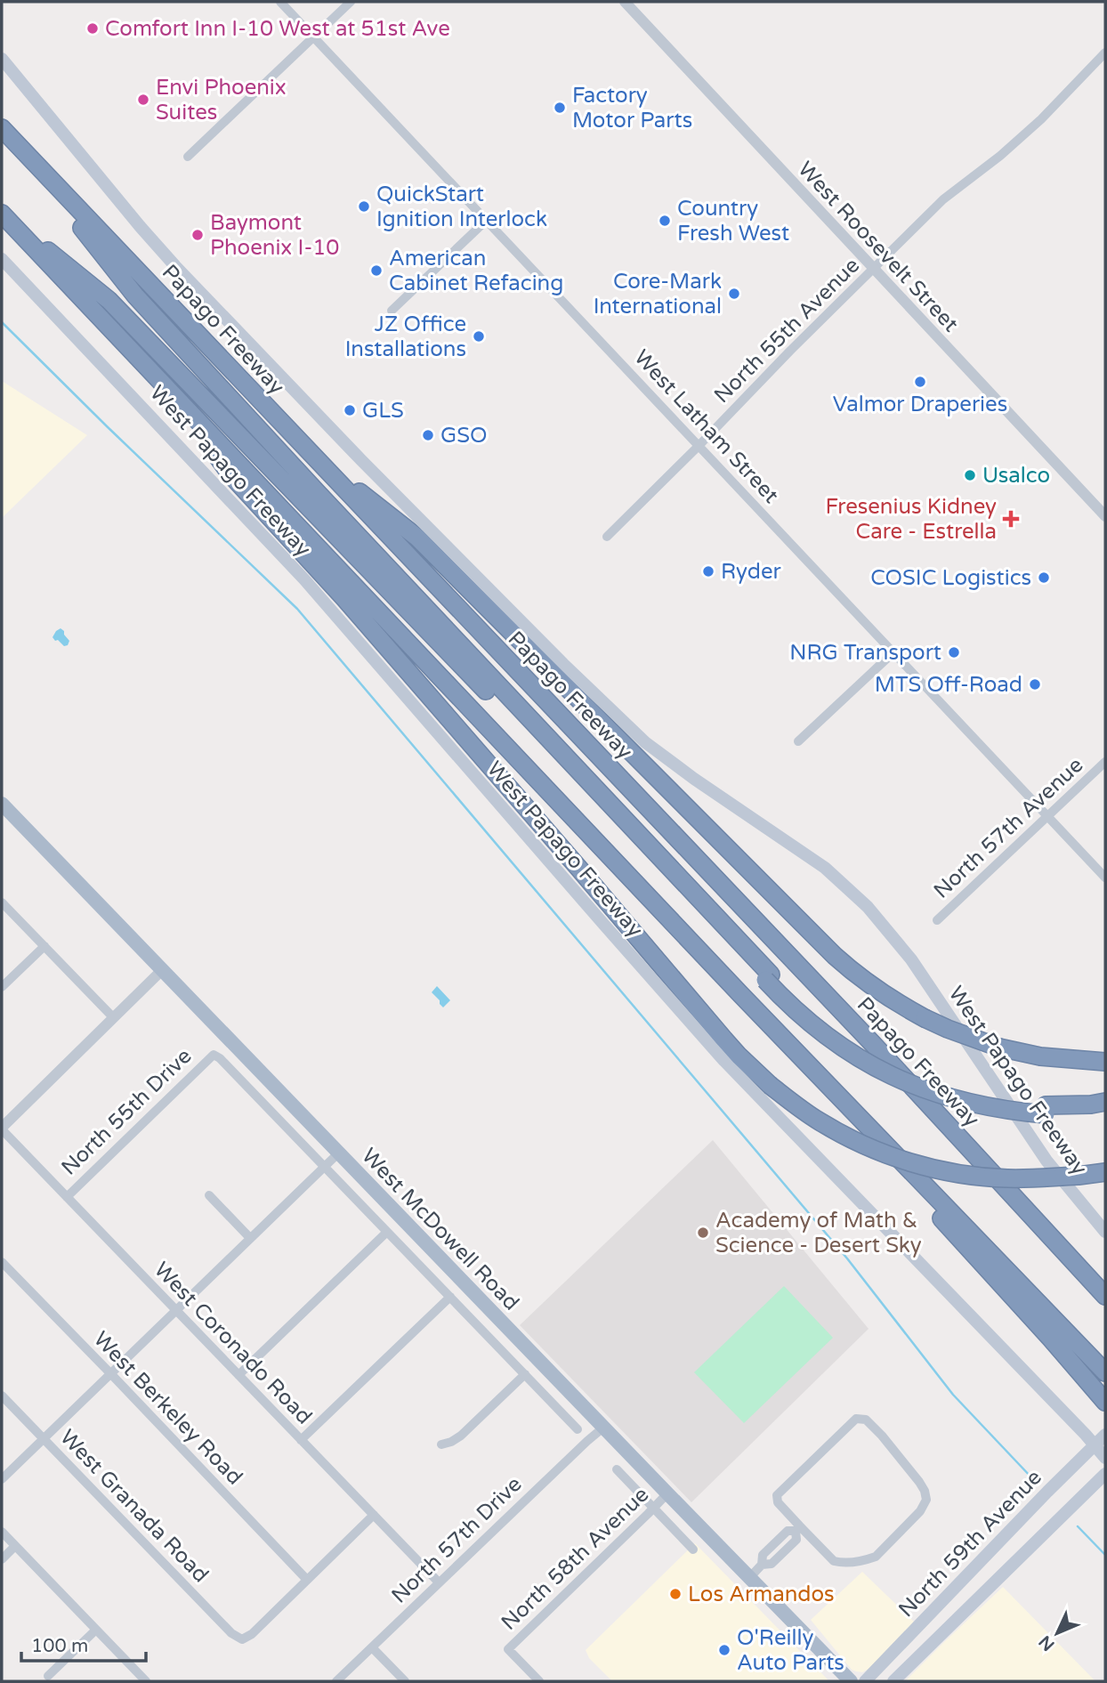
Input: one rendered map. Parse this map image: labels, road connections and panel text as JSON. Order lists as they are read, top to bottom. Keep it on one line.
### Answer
{"streets":{"highway":["Papago Freeway"],"main road":["West Papago Freeway","West McDowell Road","North 59th Avenue"],"street":["West Roosevelt Street","North 55th Avenue","West Latham Street","North 57th Avenue","North 55th Drive","West Coronado Road","West Berkeley Road","West Granada Road","North 57th Drive","North 58th Avenue"]},"crossings":[["West Roosevelt Street","North 55th Avenue"],["North 55th Avenue","West Latham Street"],["West Latham Street","North 57th Avenue"],["West Papago Freeway","North 59th Avenue"],["North 55th Drive","West McDowell Road"],["North 55th Drive","West Coronado Road"],["West McDowell Road","North 57th Drive"],["West McDowell Road","North 58th Avenue"],["West Coronado Road","North 57th Drive"],["West Berkeley Road","West Granada Road"]],"places":{"other":["Comfort Inn I-10 West at 51st Ave","Envi Phoenix Suites","Factory Motor Parts","QuickStart Ignition Interlock","Country Fresh West","Baymont Phoenix I-10","American Cabinet Refacing","Core-Mark International","JZ Office Installations","Valmor Draperies","GLS","GSO","Usalco","Ryder","COSIC Logistics","NRG Transport","MTS Off-Road","Academy of Math & Science - Desert Sky","Los Armandos","O'Reilly Auto Parts"],"health":["Fresenius Kidney Care - Estrella"]},"scale_bar":"100 m","north":"bottom left"}
